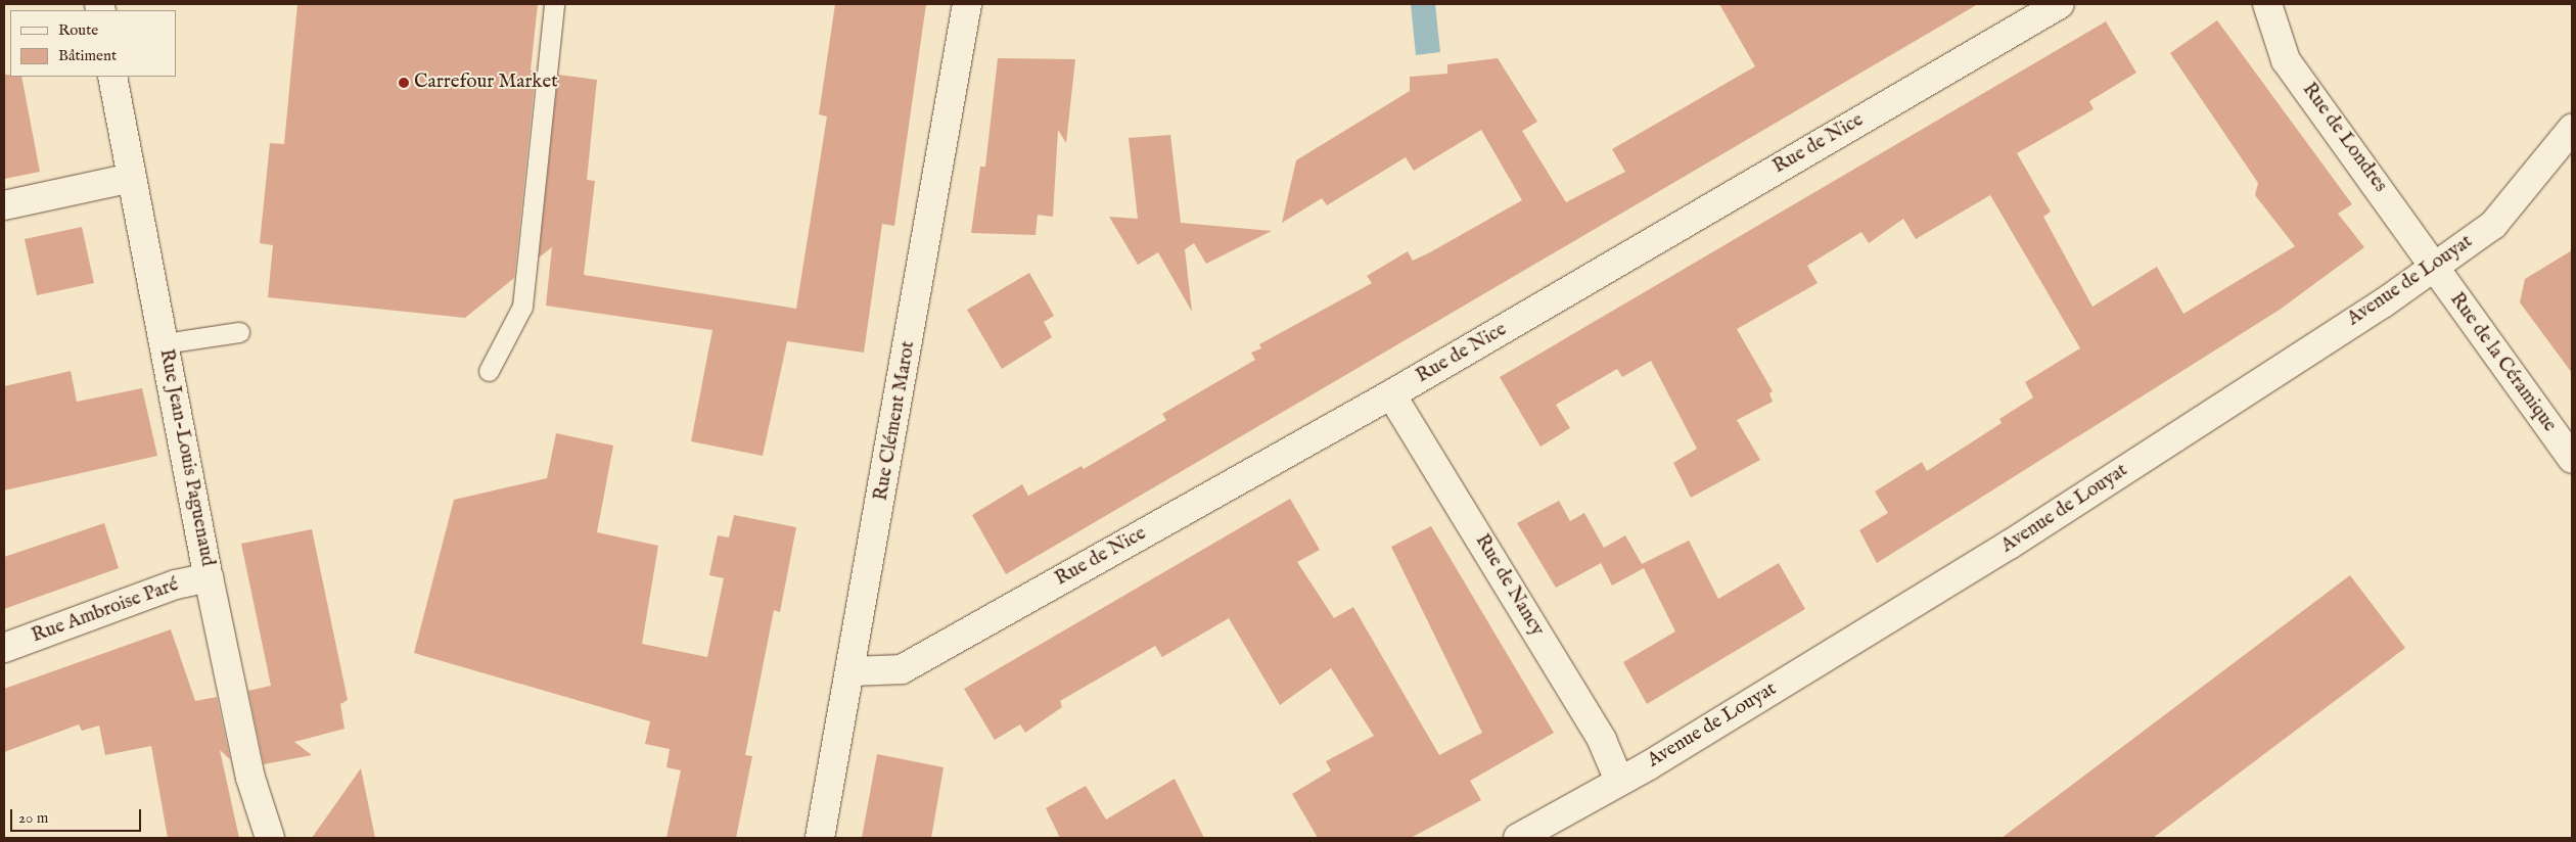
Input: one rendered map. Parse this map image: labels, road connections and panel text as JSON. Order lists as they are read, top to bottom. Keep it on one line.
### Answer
{"streets":{"street":["Rue de Londres","Rue de Nice","Avenue de Louyat","Rue de la Céramique","Rue Clément Marot","Rue Jean-Louis Paguenaud","Rue de Nancy","Rue Ambroise Paré"]},"crossings":[["Rue de Londres","Avenue de Louyat"],["Rue de Londres","Rue de la Céramique"],["Rue de Nice","Rue Clément Marot"],["Rue de Nice","Rue de Nancy"],["Avenue de Louyat","Rue de la Céramique"],["Avenue de Louyat","Rue de Nancy"],["Rue Jean-Louis Paguenaud","Rue Ambroise Paré"]],"places":["Carrefour Market"],"legend":["Route","Bâtiment"],"scale_bar":"20 m"}
